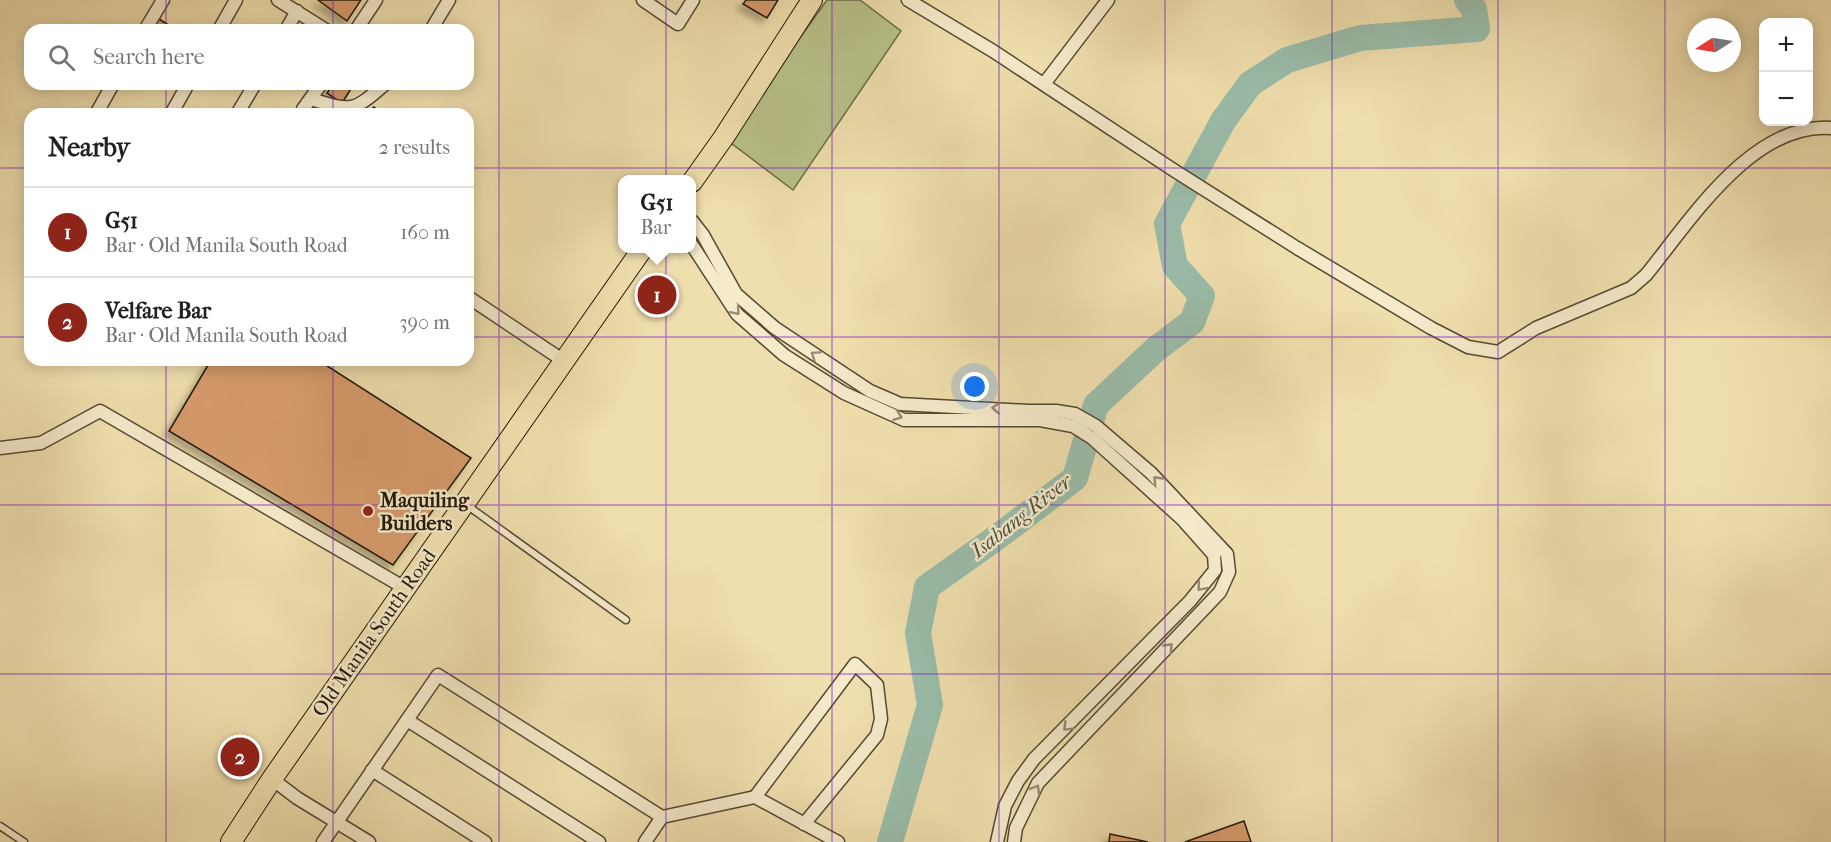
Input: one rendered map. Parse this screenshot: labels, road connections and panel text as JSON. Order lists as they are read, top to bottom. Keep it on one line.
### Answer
{"streets":{"main road":["Old Manila South Road"]},"water":["Isabang River"],"places":["Maquiling Builders"],"north":"left","page":{"map_buttons":["+","−"],"search":"Search here","heading":["Nearby","2 results"],"popup":["G51","Bar"],"list":[{"mark":"1","name":"G51","note":"Bar · Old Manila South Road","value":"160 m"},{"mark":"2","name":"Velfare Bar","note":"Bar · Old Manila South Road","value":"390 m"}],"pins":["1","2"]}}
